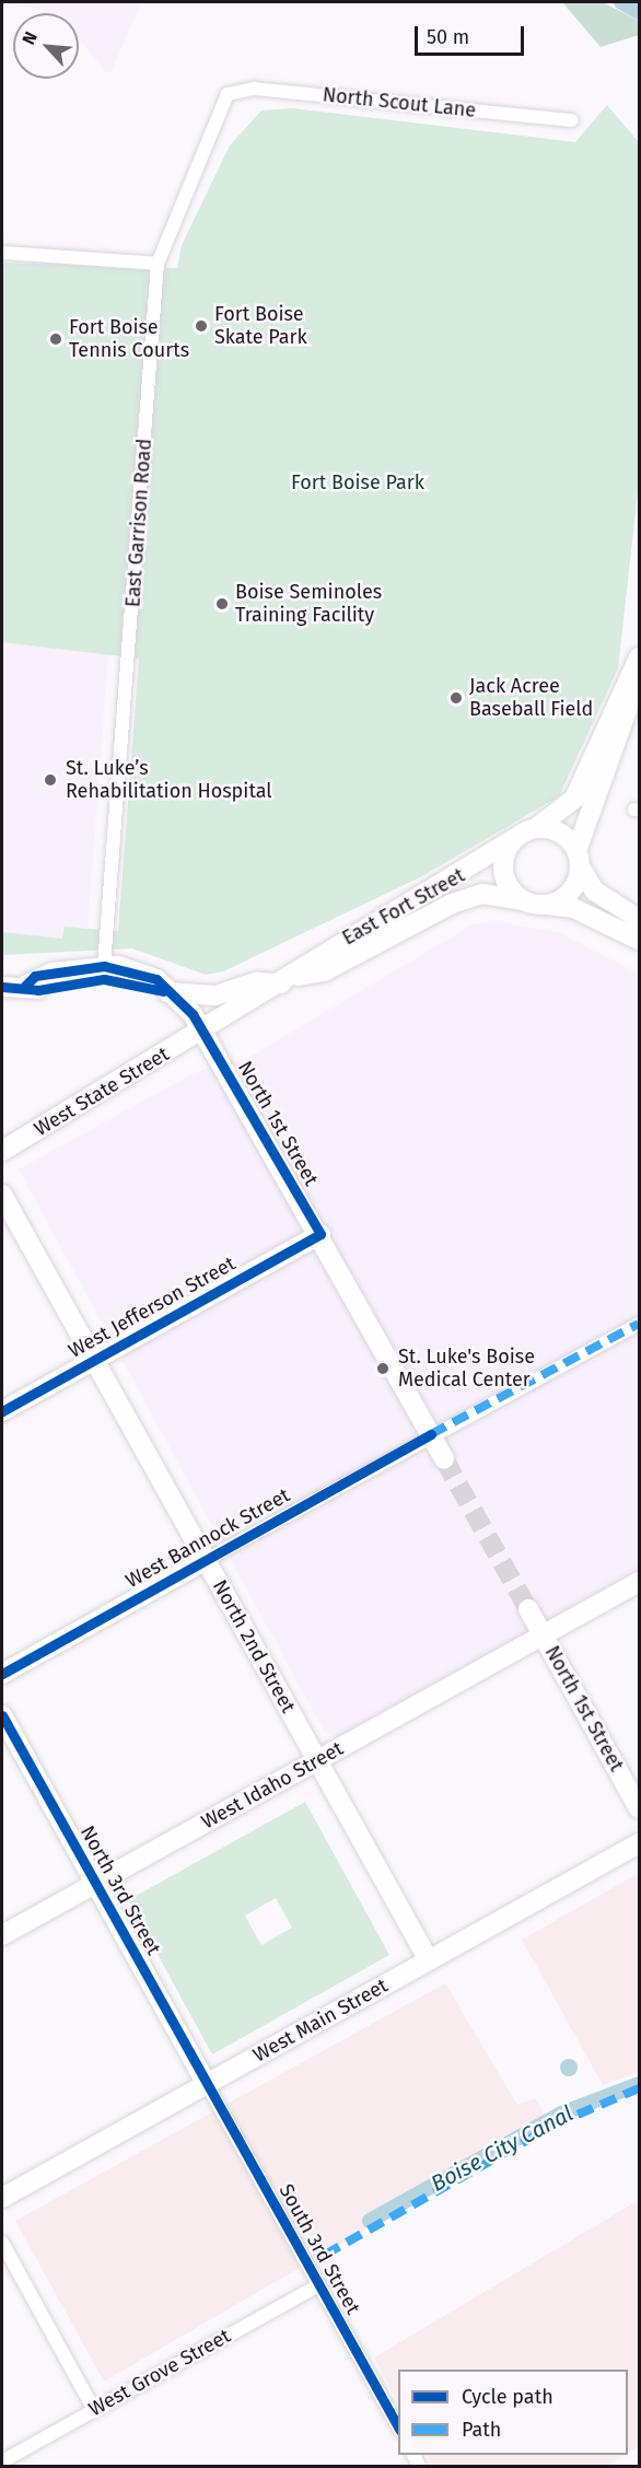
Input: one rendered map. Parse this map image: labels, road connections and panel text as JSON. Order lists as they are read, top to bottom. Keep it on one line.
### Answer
{"streets":{"street":["North Scout Lane","East Garrison Road","East Fort Street","West State Street","North 1st Street","West Jefferson Street","West Bannock Street","North 2nd Street","West Idaho Street","North 3rd Street","West Main Street","South 3rd Street","West Grove Street"]},"crossings":[["North Scout Lane","East Garrison Road"],["East Fort Street","West State Street"],["East Fort Street","North 1st Street"],["West State Street","North 1st Street"],["North 1st Street","West Jefferson Street"],["North 1st Street","West Bannock Street"],["North 1st Street","West Idaho Street"],["West Jefferson Street","North 2nd Street"],["West Bannock Street","North 2nd Street"],["North 2nd Street","West Idaho Street"],["North 2nd Street","West Main Street"],["West Idaho Street","North 3rd Street"],["North 3rd Street","West Main Street"],["North 3rd Street","South 3rd Street"],["West Main Street","South 3rd Street"],["South 3rd Street","West Grove Street"]],"water":["Boise City Canal"],"parks":["Fort Boise Park"],"places":["Fort Boise Skate Park","Fort Boise Tennis Courts","Boise Seminoles Training Facility","Jack Acree Baseball Field","St. Luke’s Rehabilitation Hospital","St. Luke's Boise Medical Center"],"legend":["Cycle path","Path"],"scale_bar":"50 m","north":"top left"}
